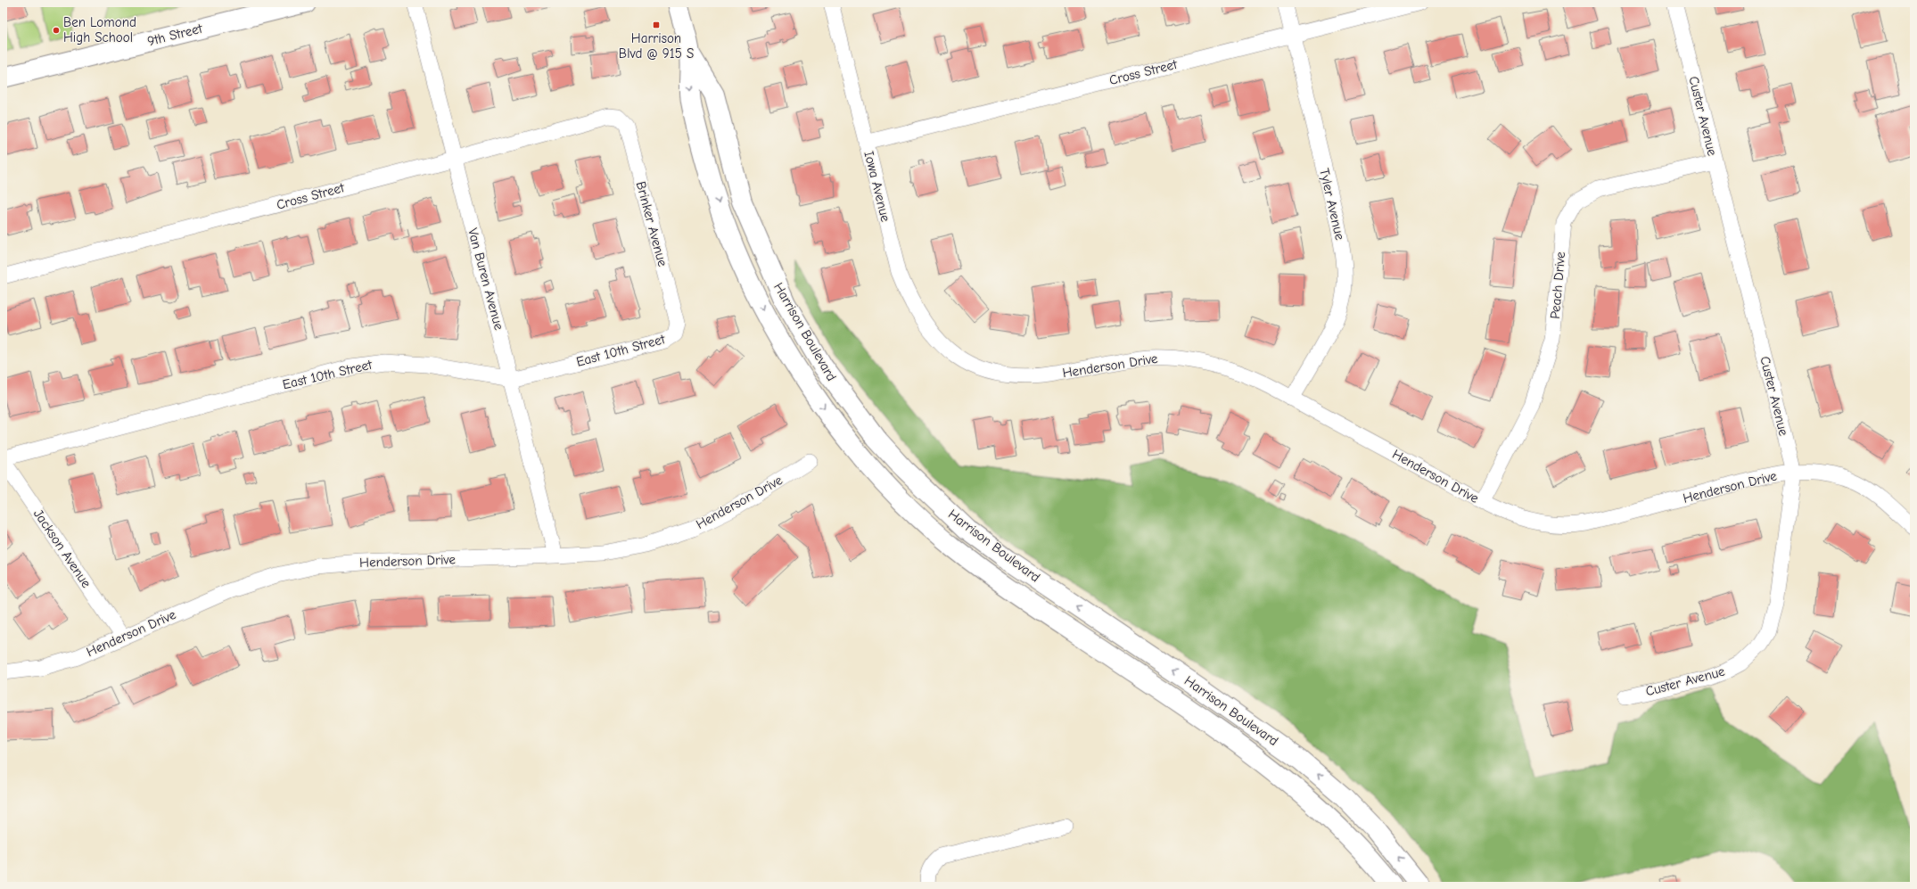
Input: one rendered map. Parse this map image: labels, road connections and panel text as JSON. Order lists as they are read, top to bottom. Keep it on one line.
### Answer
{"streets":{"main road":["9th Street","Harrison Boulevard"],"street":["Cross Street","Custer Avenue","Iowa Avenue","Tyler Avenue","Brinker Avenue","Van Buren Avenue","Peach Drive","East 10th Street","Henderson Drive","Jackson Avenue"]},"crossings":[["Cross Street","Iowa Avenue"],["Cross Street","Tyler Avenue"],["Cross Street","Brinker Avenue"],["Cross Street","Van Buren Avenue"],["Custer Avenue","Peach Drive"],["Custer Avenue","Henderson Drive"],["Iowa Avenue","Henderson Drive"],["Tyler Avenue","Henderson Drive"],["Brinker Avenue","East 10th Street"],["Van Buren Avenue","East 10th Street"],["Van Buren Avenue","Henderson Drive"],["Peach Drive","Henderson Drive"],["East 10th Street","Jackson Avenue"],["Henderson Drive","Jackson Avenue"]],"places":{"transit":["Harrison Blvd @ 915 S"],"other":["Ben Lomond High School"]}}
